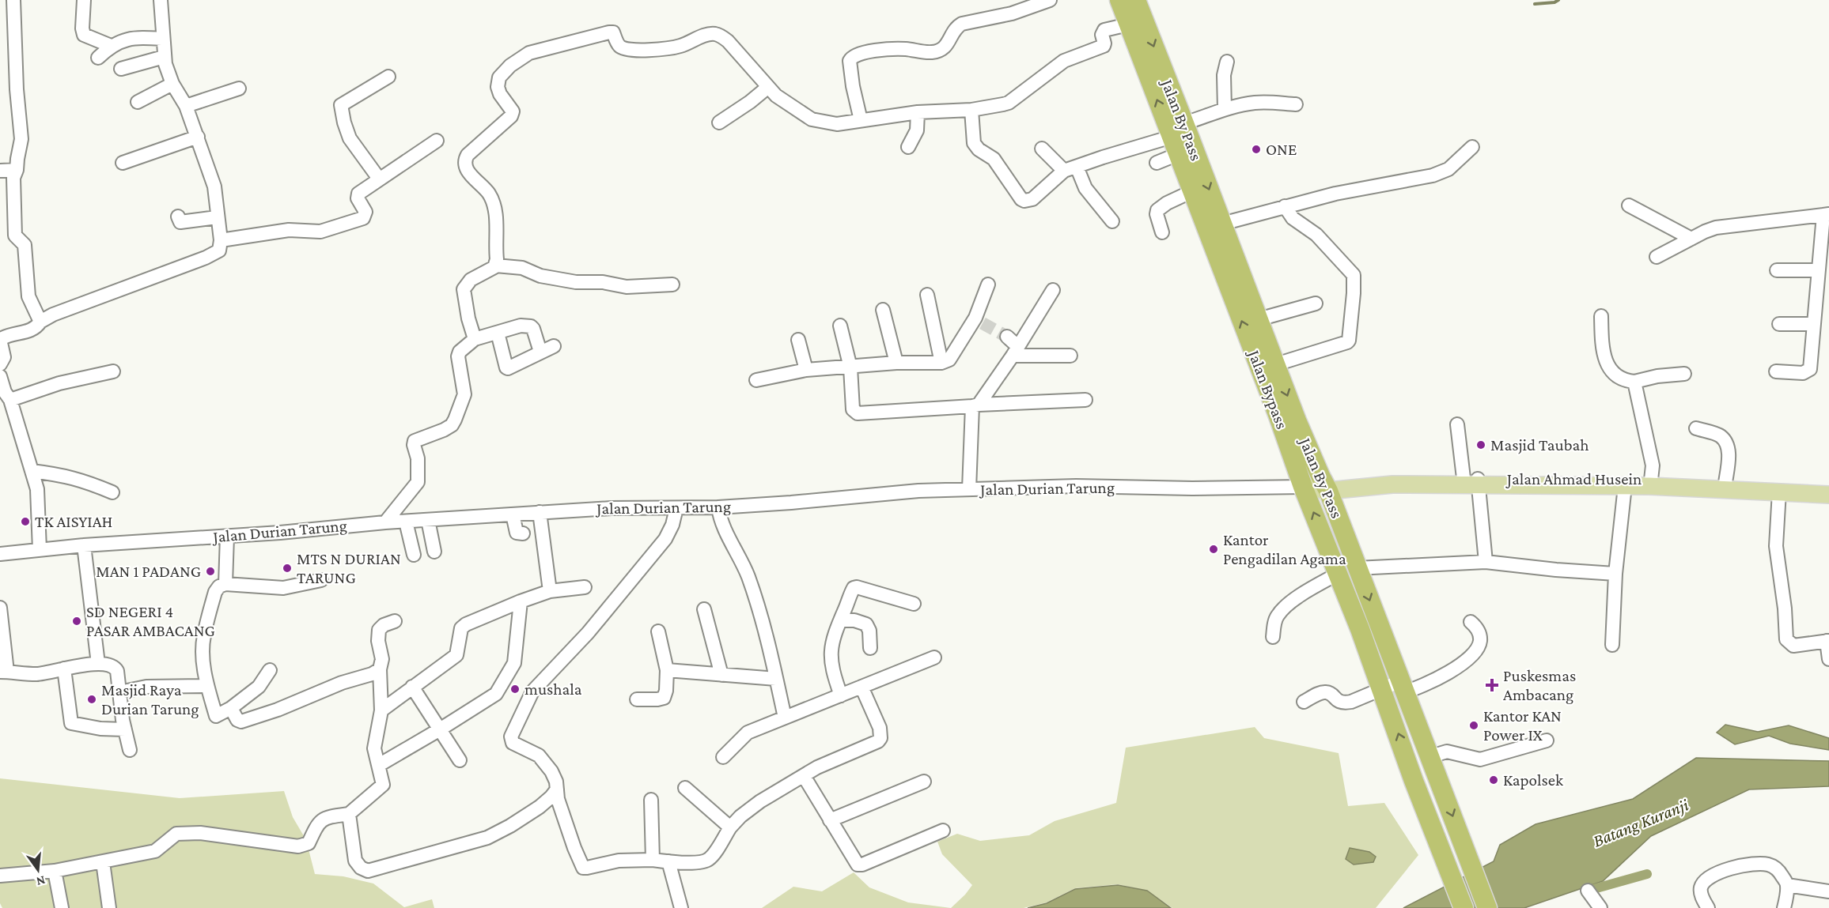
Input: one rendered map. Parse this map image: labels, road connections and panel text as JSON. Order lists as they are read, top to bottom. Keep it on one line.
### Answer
{"streets":{"highway":["Jalan By Pass","Jalan Bypass"],"main road":["Jalan Ahmad Husein","Jalan Durian Tarung"]},"crossings":[["Jalan By Pass","Jalan Bypass"],["Jalan By Pass","Jalan Ahmad Husein"],["Jalan By Pass","Jalan Durian Tarung"],["Jalan Bypass","Jalan Durian Tarung"],["Jalan Ahmad Husein","Jalan Durian Tarung"]],"one_way":["Jalan By Pass","Jalan Bypass"],"water":["Batang Kuranji"],"places":{"other":["ONE","Masjid Taubah","TK AISYIAH","Kantor Pengadilan Agama","MTS N DURIAN TARUNG","MAN 1 PADANG","SD NEGERI 4 PASAR AMBACANG","mushala","Masjid Raya Durian Tarung","Kantor KAN Power IX","Kapolsek"],"health":["Puskesmas Ambacang"]},"north":"bottom"}
